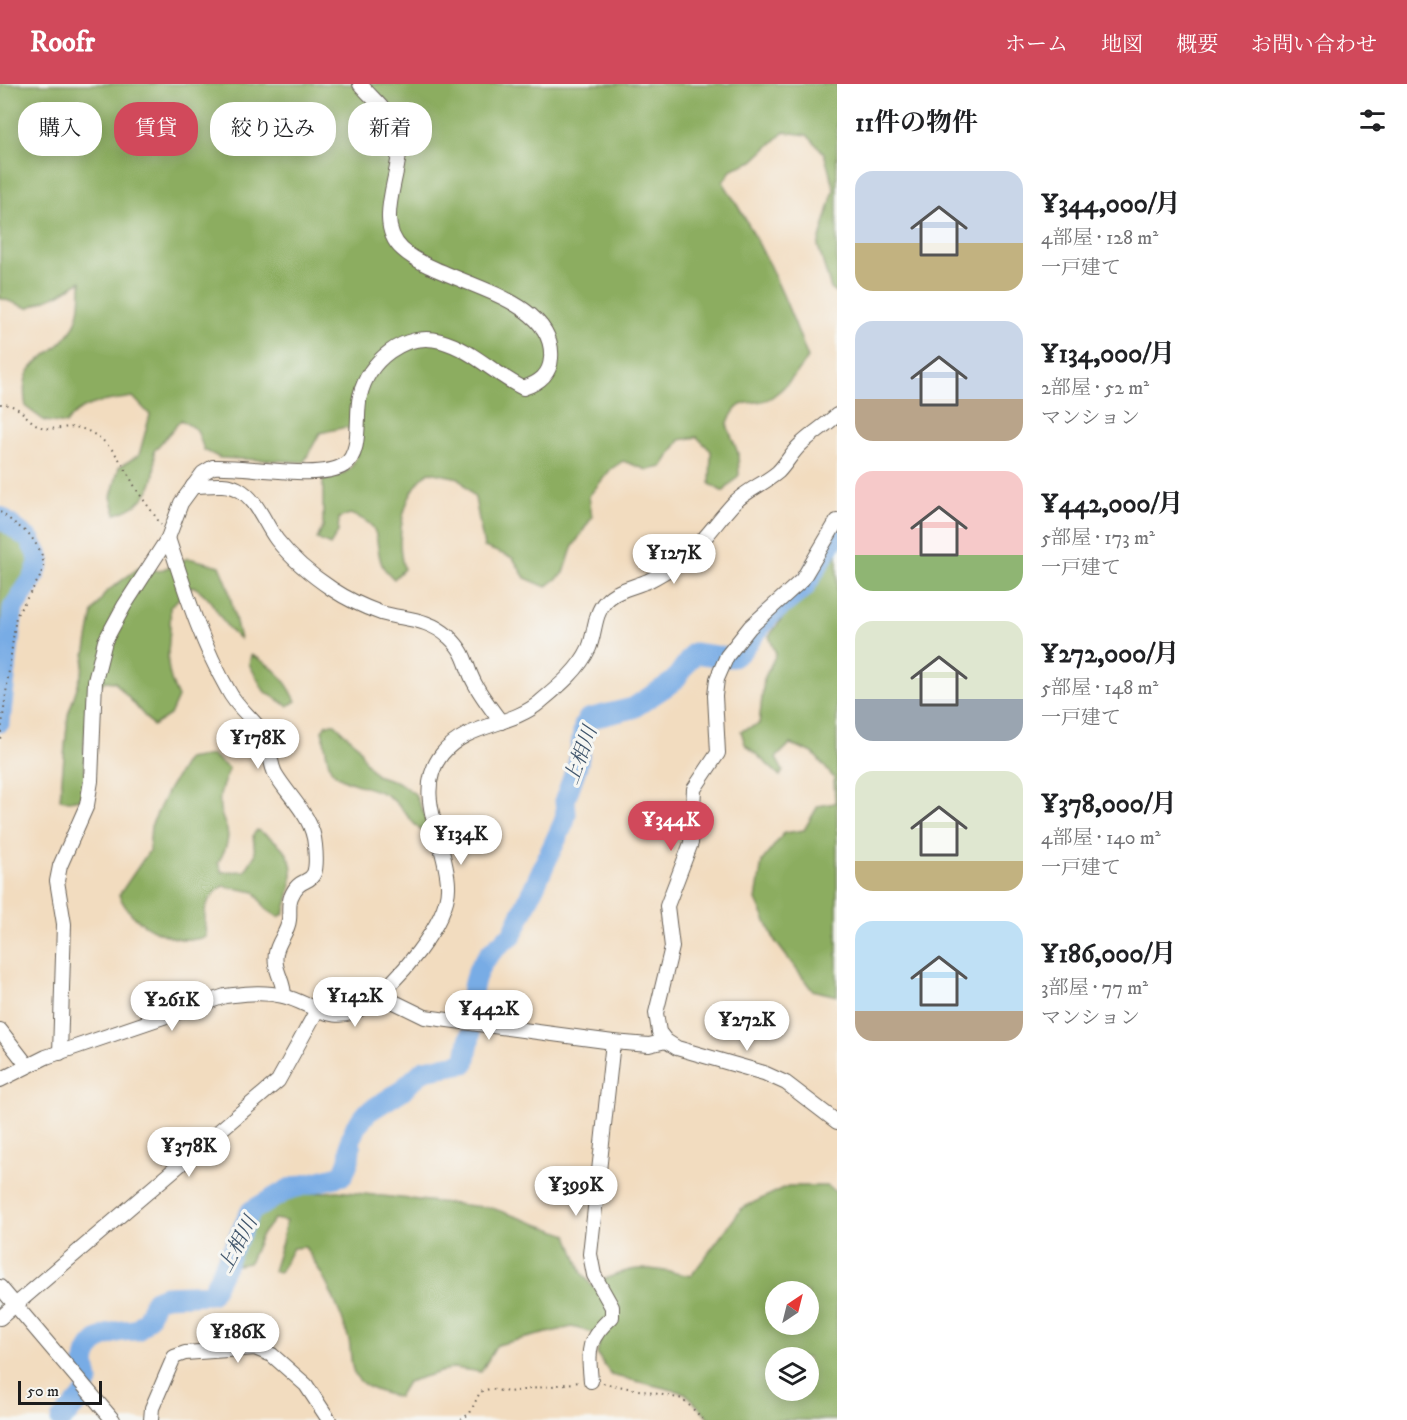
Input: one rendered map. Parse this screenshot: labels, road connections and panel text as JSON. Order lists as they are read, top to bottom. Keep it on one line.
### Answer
{"water":["上相川"],"scale_bar":"50 m","north":"top right","page":{"header":"Roofr","nav":["ホーム","地図","概要","お問い合わせ"],"heading":"11件の物件","chip":["購入","賃貸","絞り込み","新着"],"list":[{"name":"¥344,000/月","note":"4部屋 · 128 m² · 一戸建て"},{"name":"¥134,000/月","note":"2部屋 · 52 m² · マンション"},{"name":"¥442,000/月","note":"5部屋 · 173 m² · 一戸建て"},{"name":"¥272,000/月","note":"5部屋 · 148 m² · 一戸建て"},{"name":"¥378,000/月","note":"4部屋 · 140 m² · 一戸建て"},{"name":"¥186,000/月","note":"3部屋 · 77 m² · マンション"}],"price":["¥127K","¥178K","¥344K","¥134K","¥142K","¥261K","¥442K","¥272K","¥378K","¥399K","¥186K"],"scale":"50 m"}}
